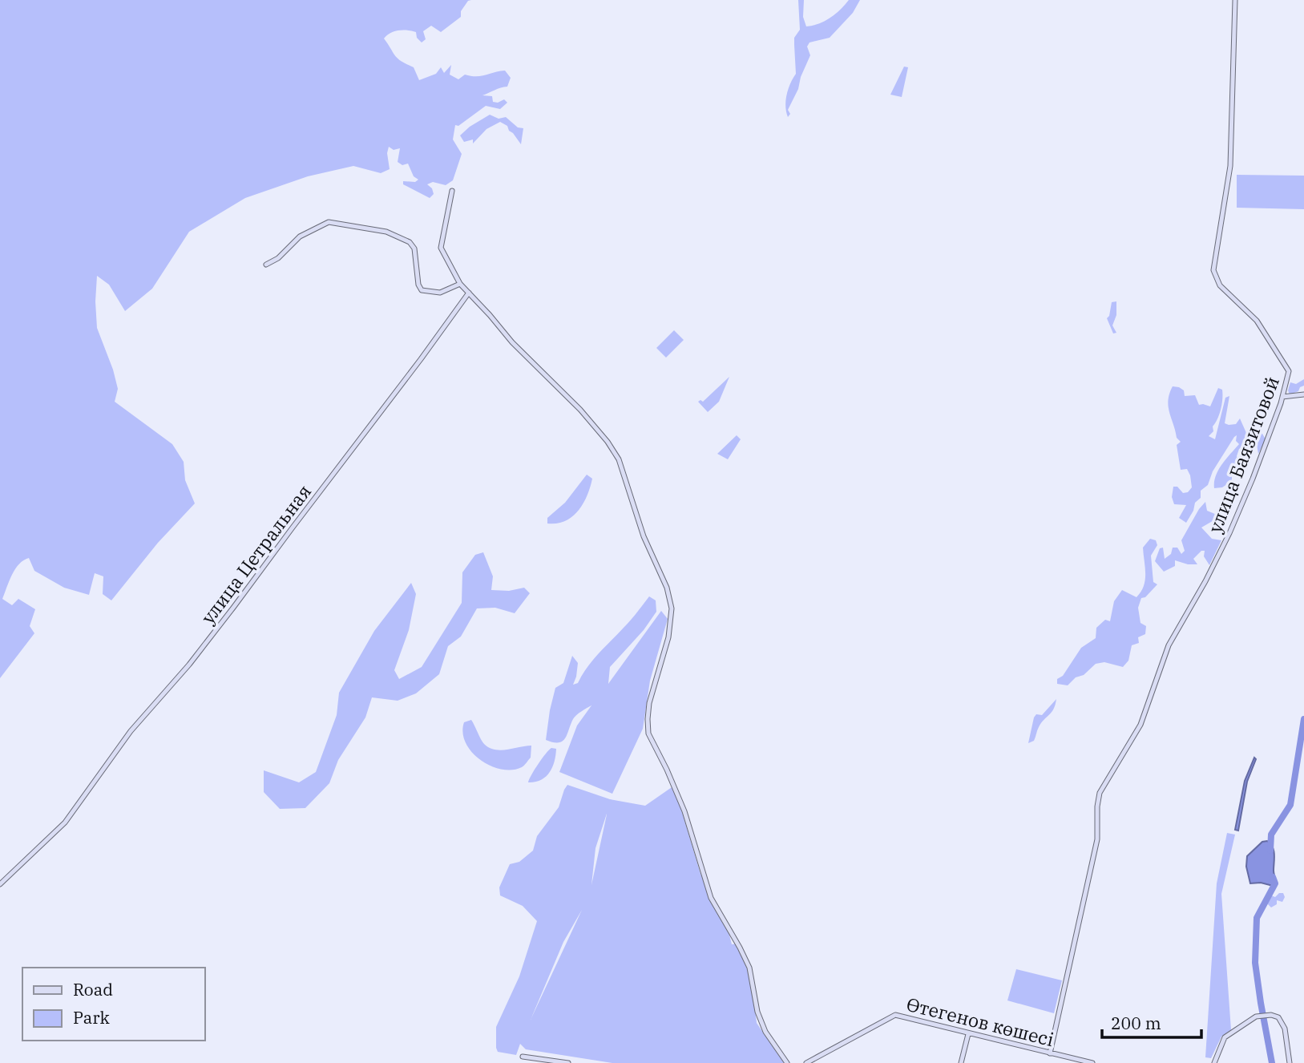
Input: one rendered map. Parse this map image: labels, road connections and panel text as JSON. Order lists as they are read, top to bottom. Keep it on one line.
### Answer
{"streets":{"street":["улица Баязитовой","улица Цетральная","Өтегенов көшесі"]},"crossings":[["улица Баязитовой","Өтегенов көшесі"]],"legend":["Road","Park"],"scale_bar":"200 m"}
